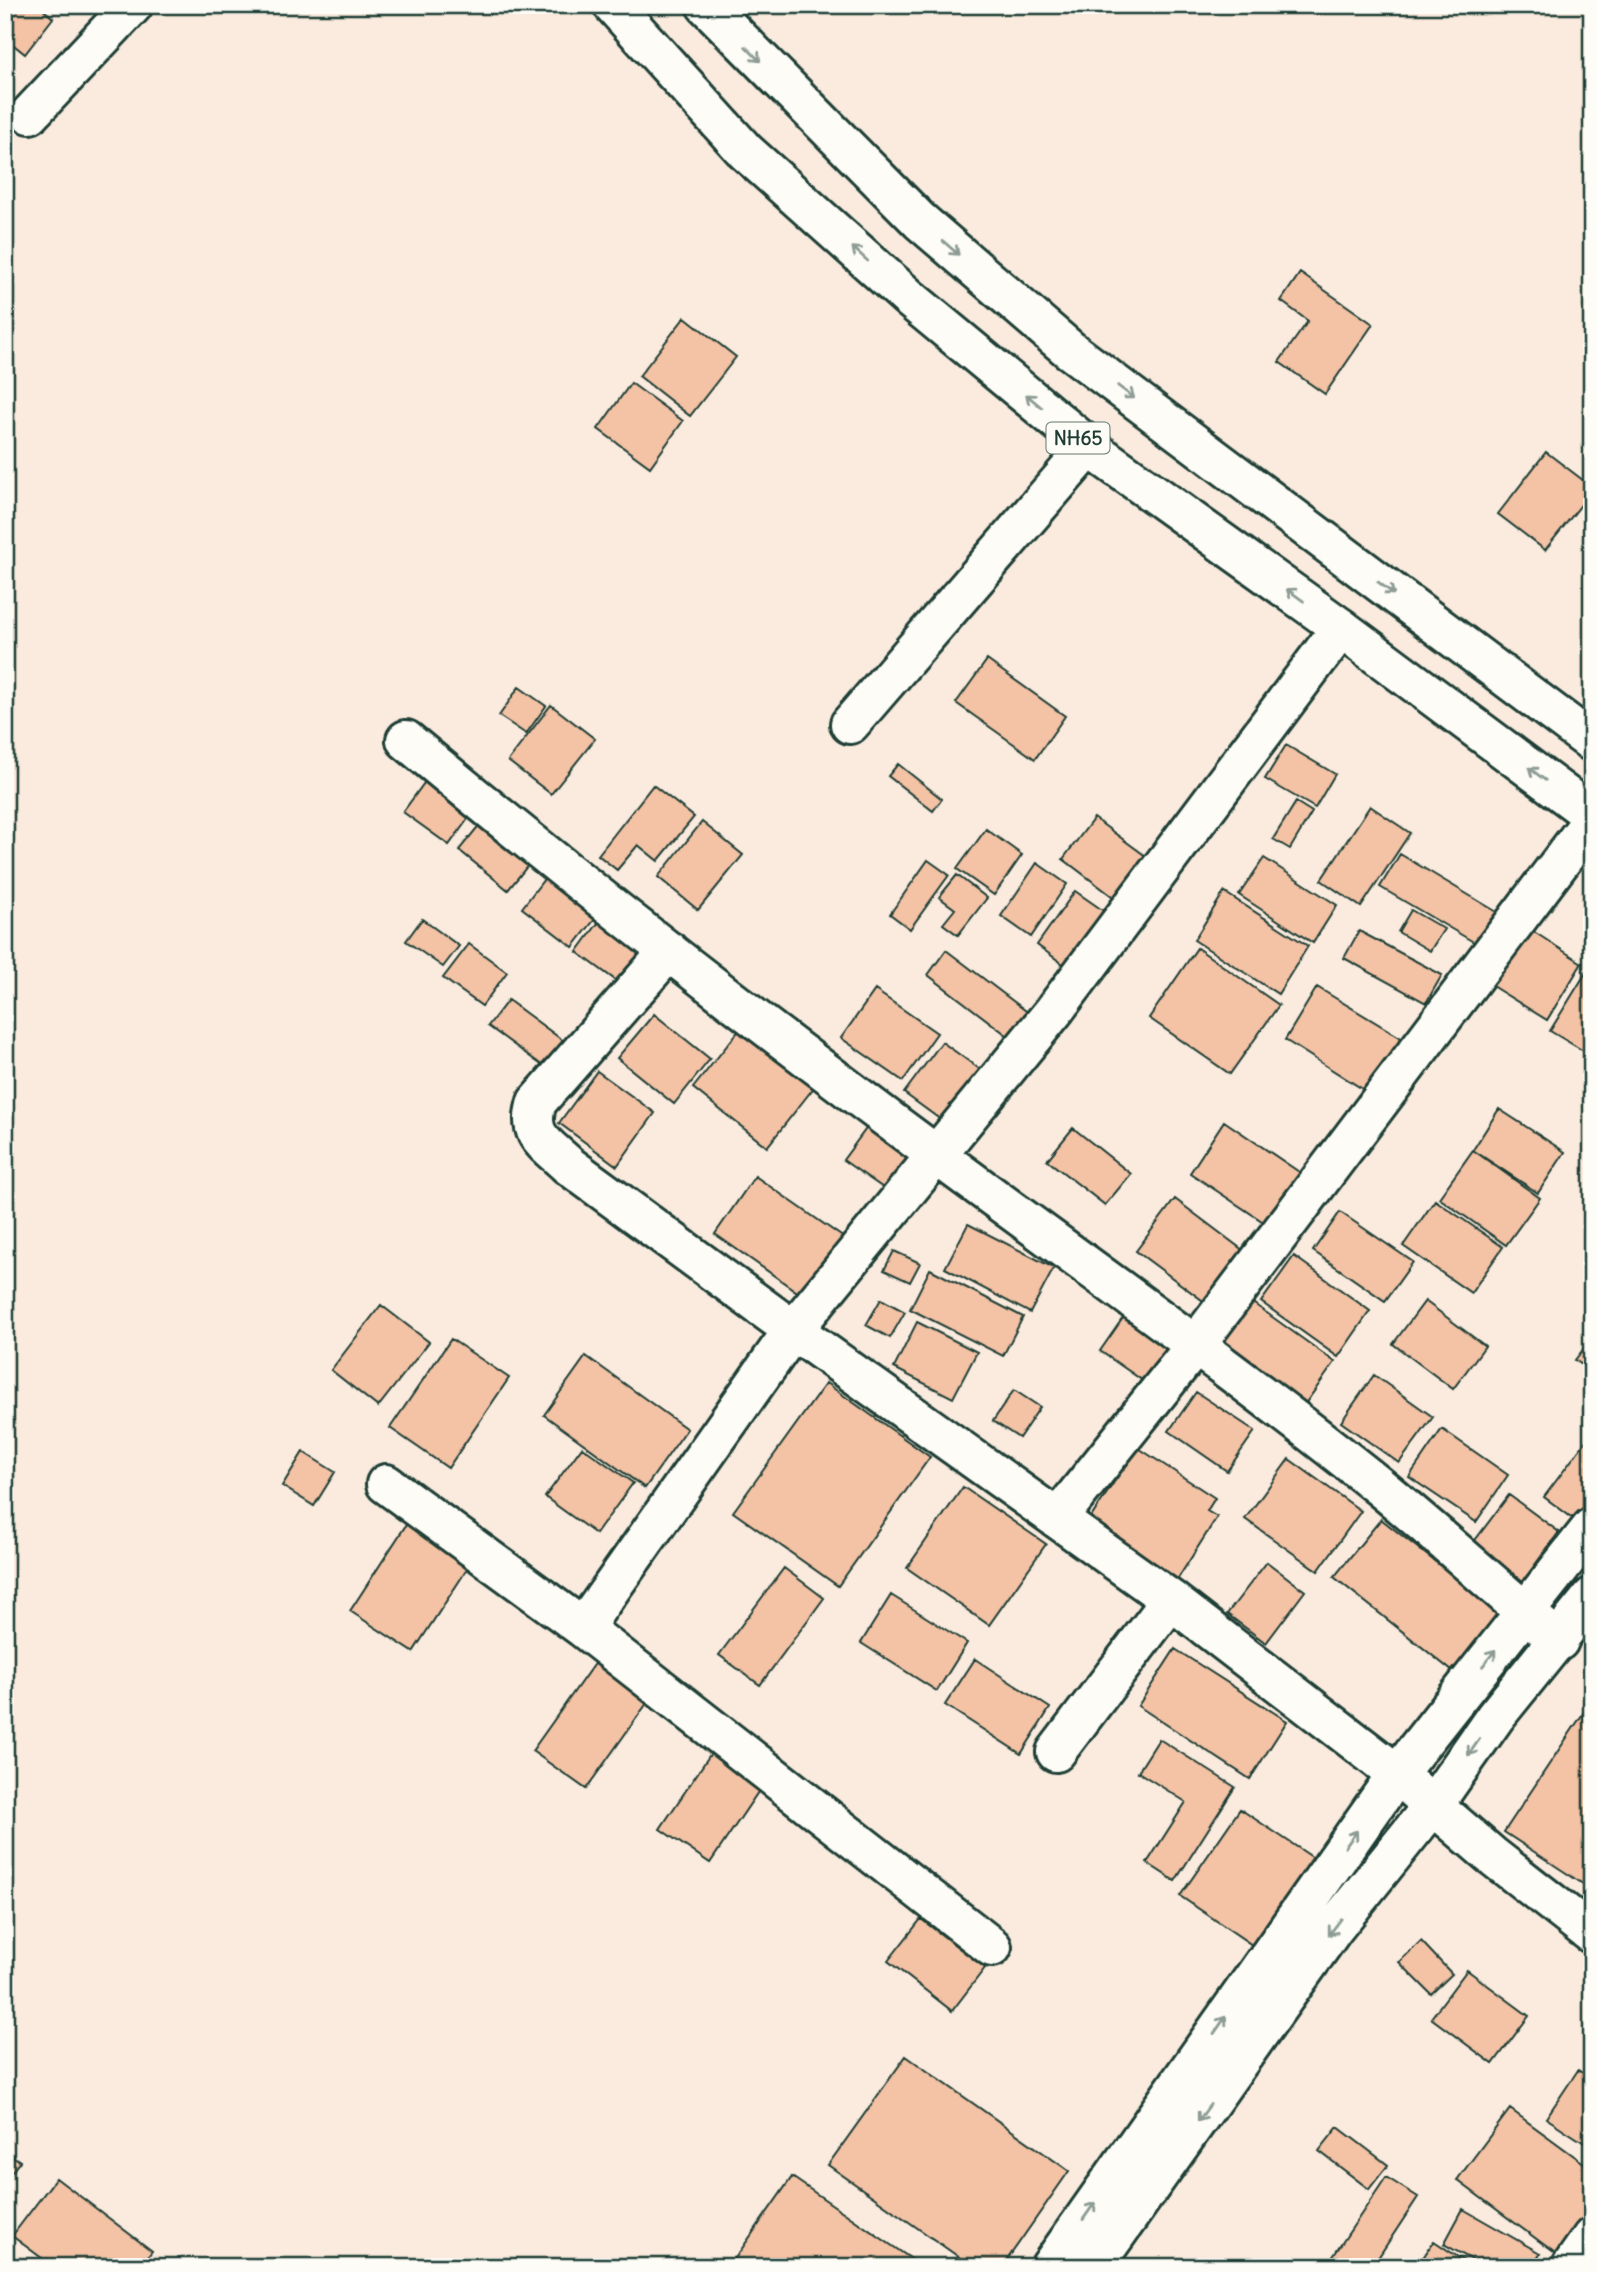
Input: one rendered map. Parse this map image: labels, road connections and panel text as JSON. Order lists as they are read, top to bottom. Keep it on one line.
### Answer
{"streets":{"main road":["NH65"]}}
